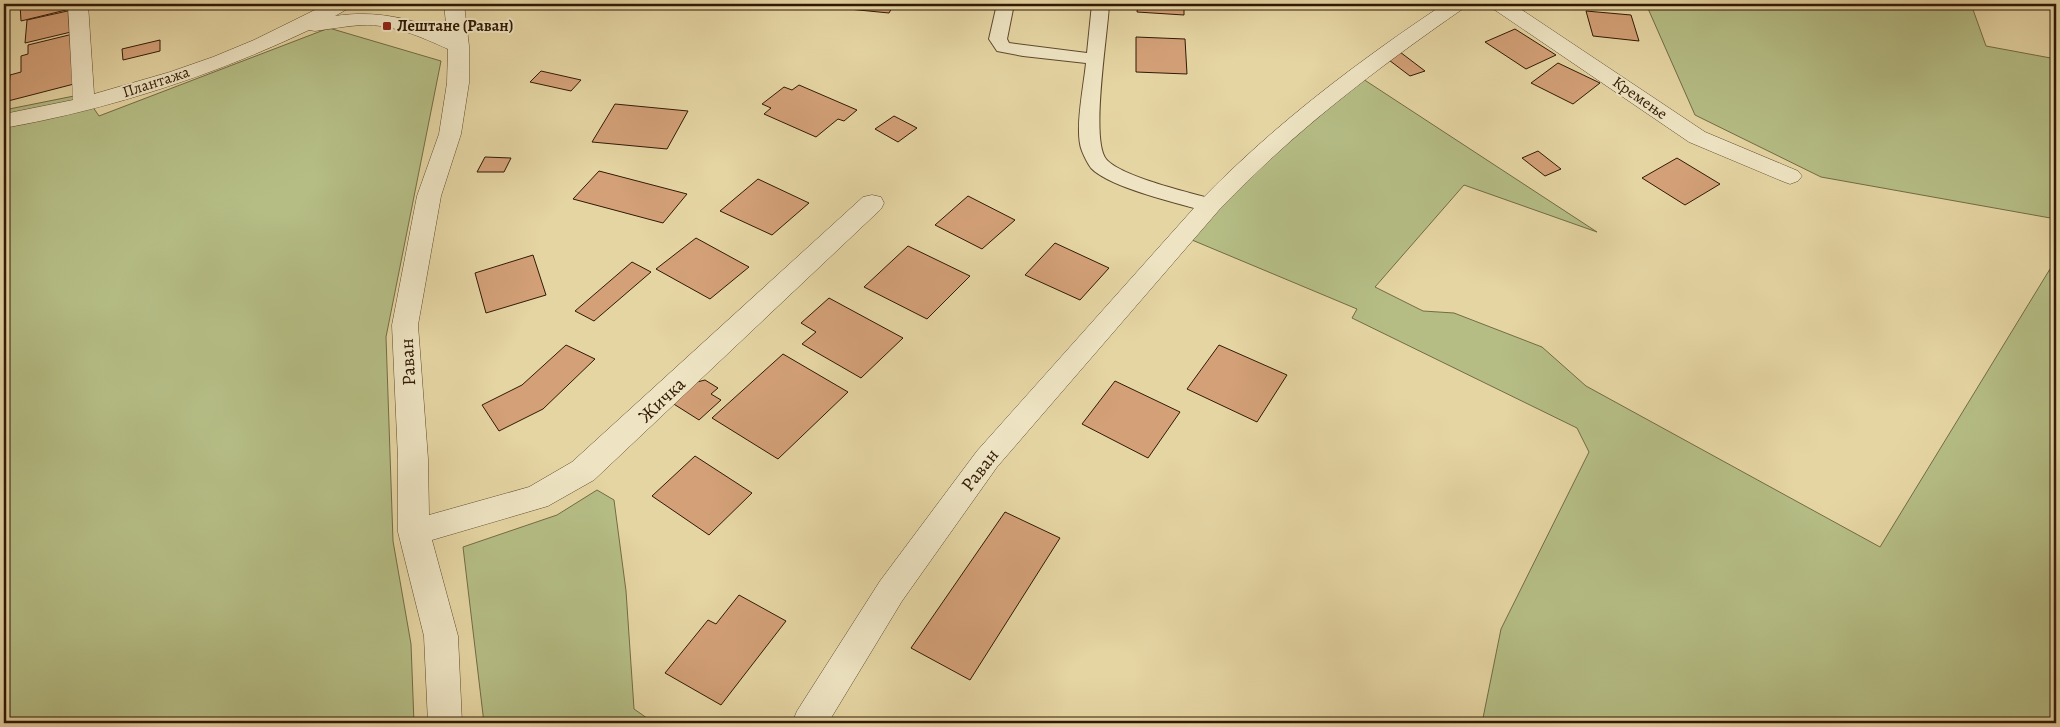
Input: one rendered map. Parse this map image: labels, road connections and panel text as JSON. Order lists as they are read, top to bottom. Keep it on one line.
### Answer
{"streets":{"street":["Плантажа","Кремење","Раван","Жичка"]},"crossings":[["Плантажа","Раван"],["Раван","Жичка"]],"places":{"transit":["Лештане (Раван)"]}}
